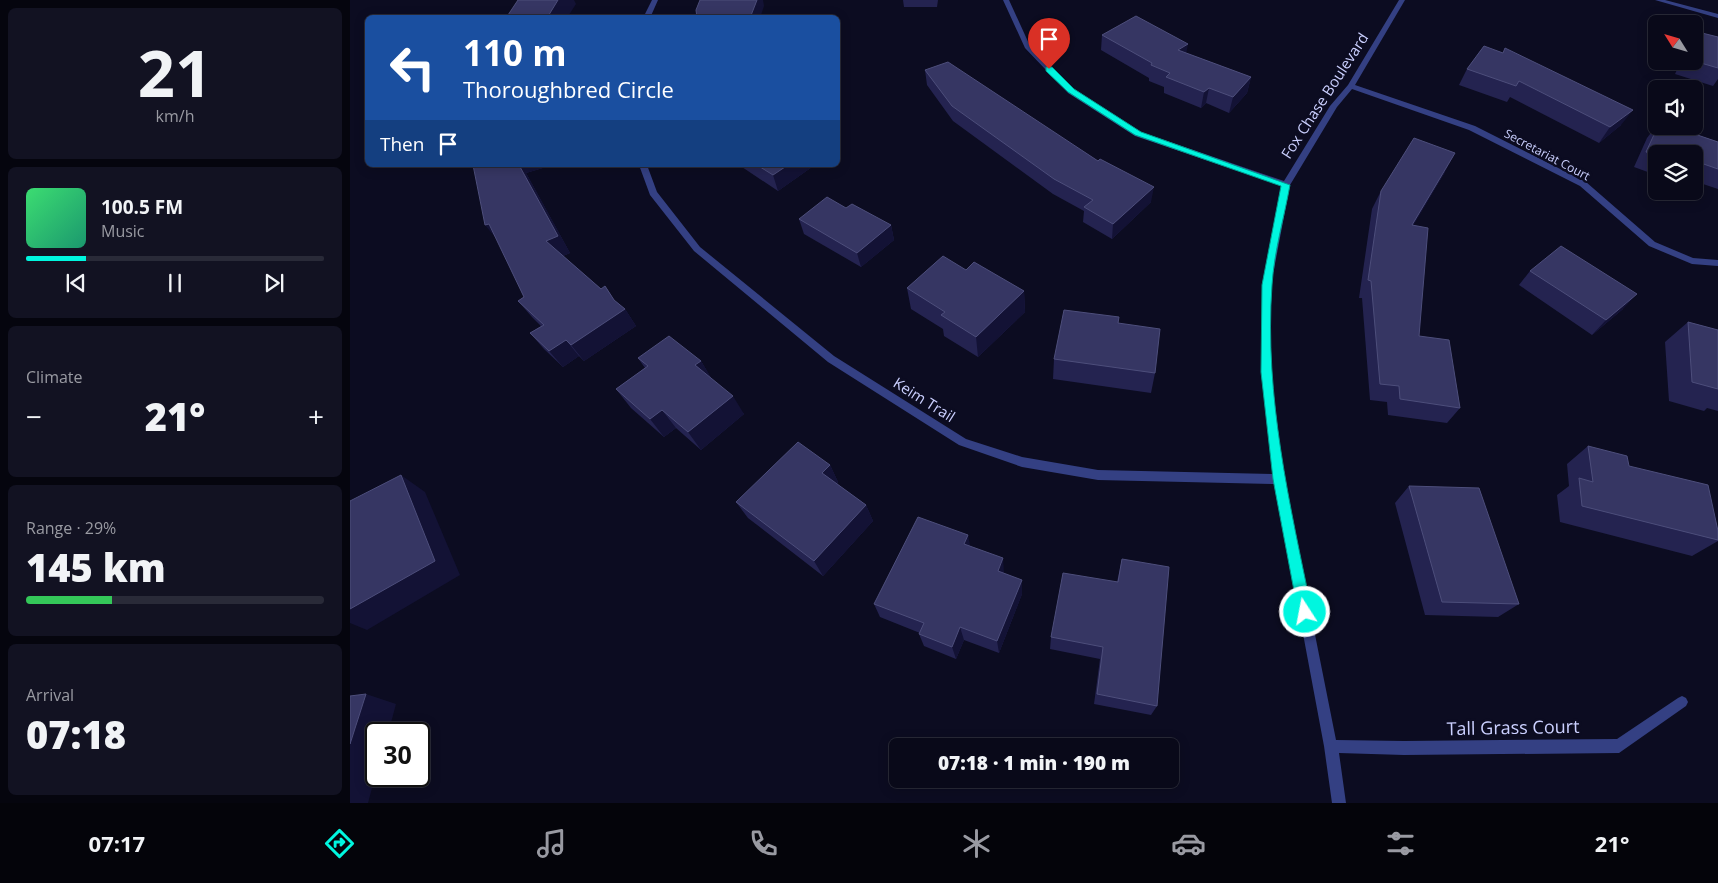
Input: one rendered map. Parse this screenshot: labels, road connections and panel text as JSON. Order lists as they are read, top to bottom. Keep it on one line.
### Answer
{"streets":{"street":["Fox Chase Boulevard","Secretariat Court","Keim Trail","Tall Grass Court"]},"crossings":[["Fox Chase Boulevard","Secretariat Court"],["Fox Chase Boulevard","Keim Trail"],["Fox Chase Boulevard","Tall Grass Court"]],"north":"top left","page":{"tile":[["21","km/h"],"Climate",["Range · 29%","145 km"],["Arrival","07:18"]],"turn":["110 m","Thoroughbred Circle"],"then":"Then","song":["100.5 FM","Music"],"heat":["−","21°","+"],"limit":"30","trip":"07:18 · 1 min · 190 m","tabs":["07:17","21°"]}}
